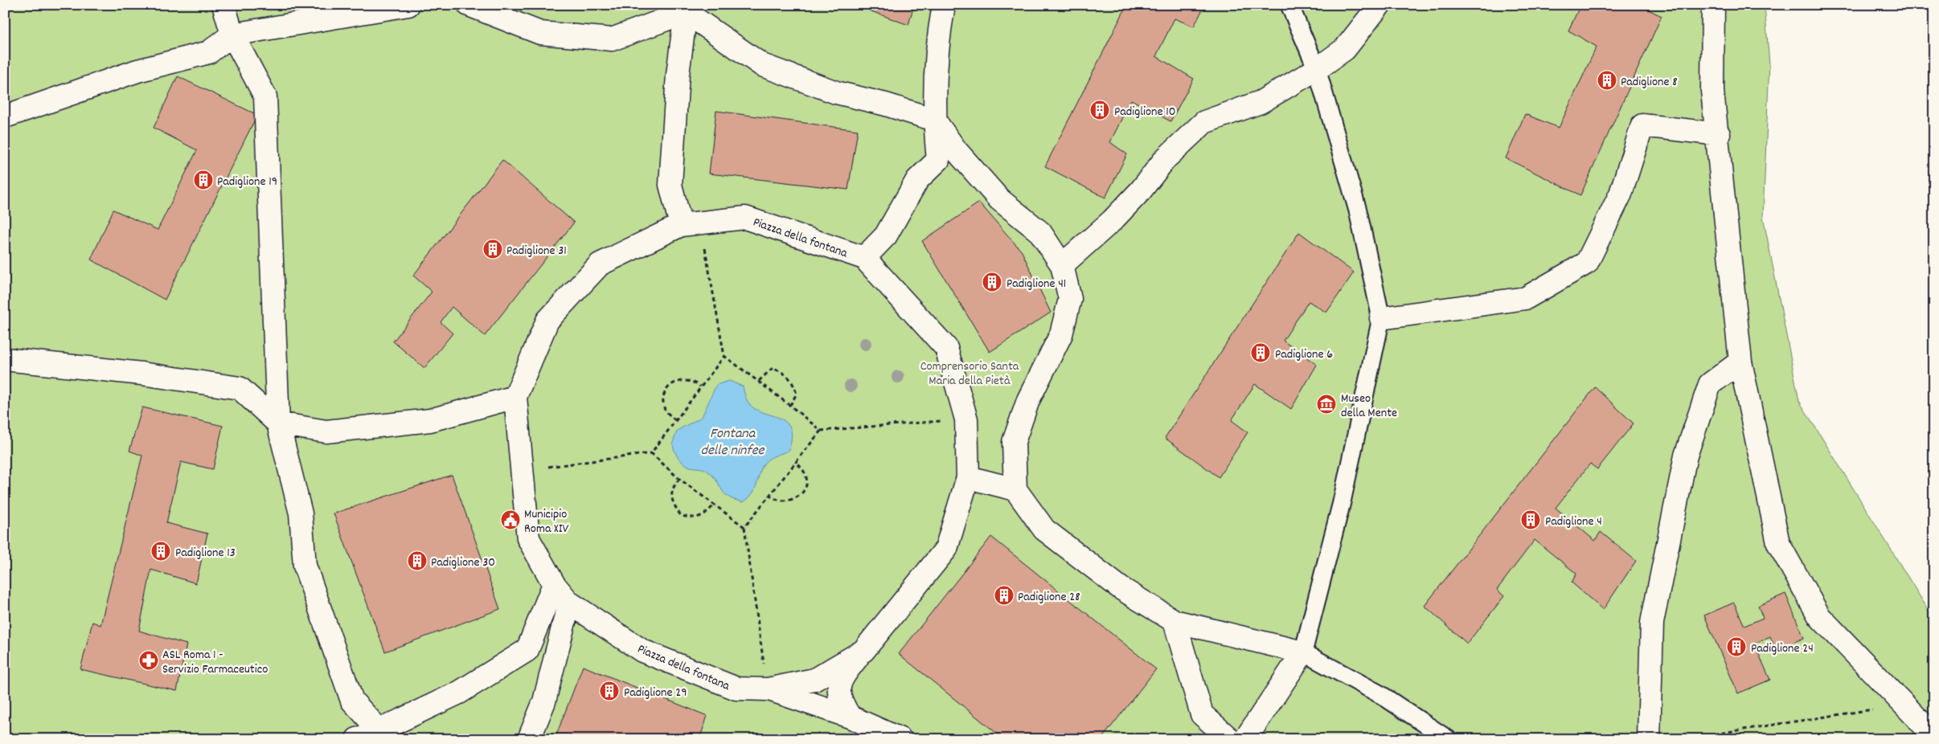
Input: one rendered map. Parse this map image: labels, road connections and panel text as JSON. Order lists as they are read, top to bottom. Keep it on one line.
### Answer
{"streets":{"street":["Piazza della fontana"]},"water":["Fontana delle ninfee"],"parks":["Comprensorio Santa Maria della Pietà"],"places":{"building":["Padiglione 8","Padiglione 10","Padiglione 19","Padiglione 31","Padiglione 41","Padiglione 6","Padiglione 4","Padiglione 13","Padiglione 30","Padiglione 28","Padiglione 24","Padiglione 29"],"museum":["Museo della Mente"],"public building":["Municipio Roma XIV"],"pharmacy":["ASL Roma 1 - Servizio Farmaceutico"]}}
